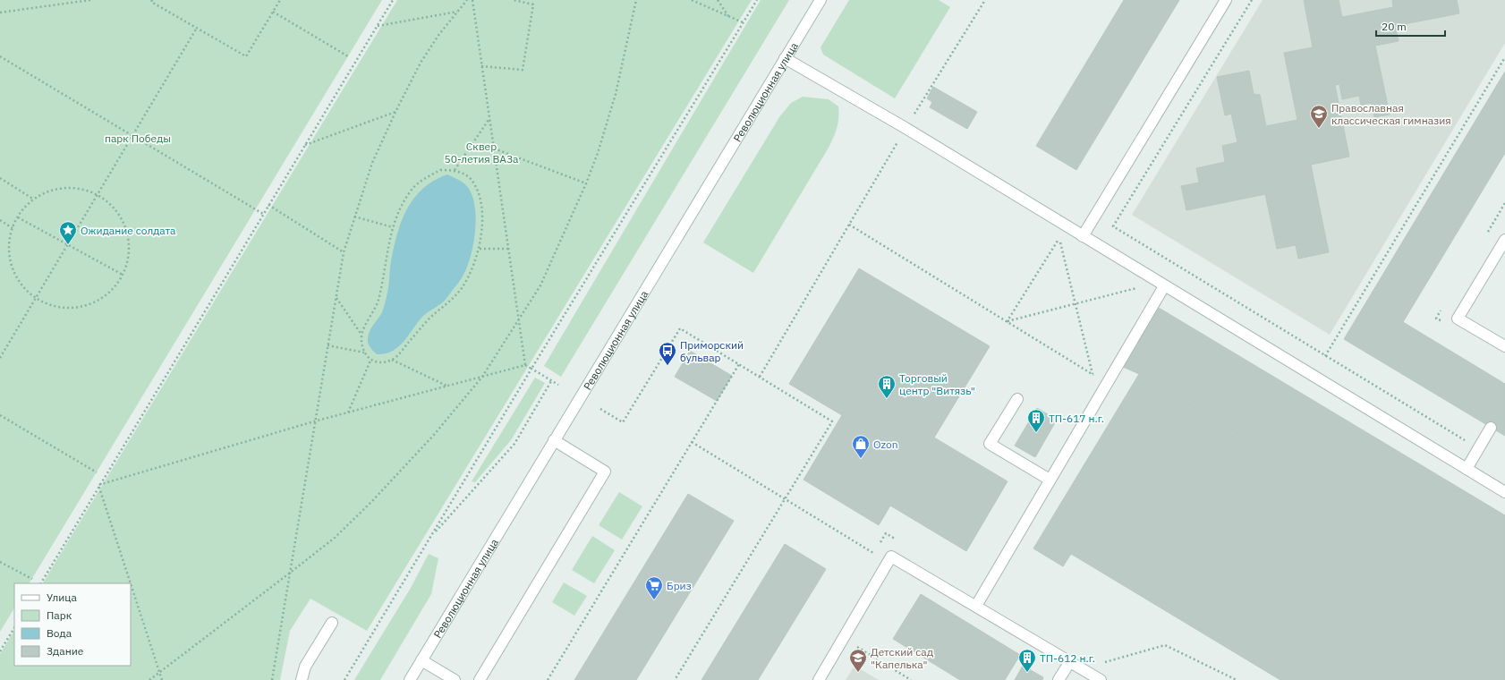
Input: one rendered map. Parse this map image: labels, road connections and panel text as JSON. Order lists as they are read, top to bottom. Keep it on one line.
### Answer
{"streets":{"main road":["Революционная улица"]},"parks":["парк Победы","Сквер 50-летия ВАЗа"],"places":{"school or university":["Православная классическая гимназия","Детский сад \"Капелька\""],"place":["Ожидание солдата"],"bus stop":["Приморский бульвар"],"building":["Торговый центр \"Витязь\"","ТП-617 н.г.","ТП-612 н.г."],"shop":["Ozon"],"supermarket":["Бриз"]},"legend":["Улица","Парк","Вода","Здание"],"scale_bar":"20 m"}
